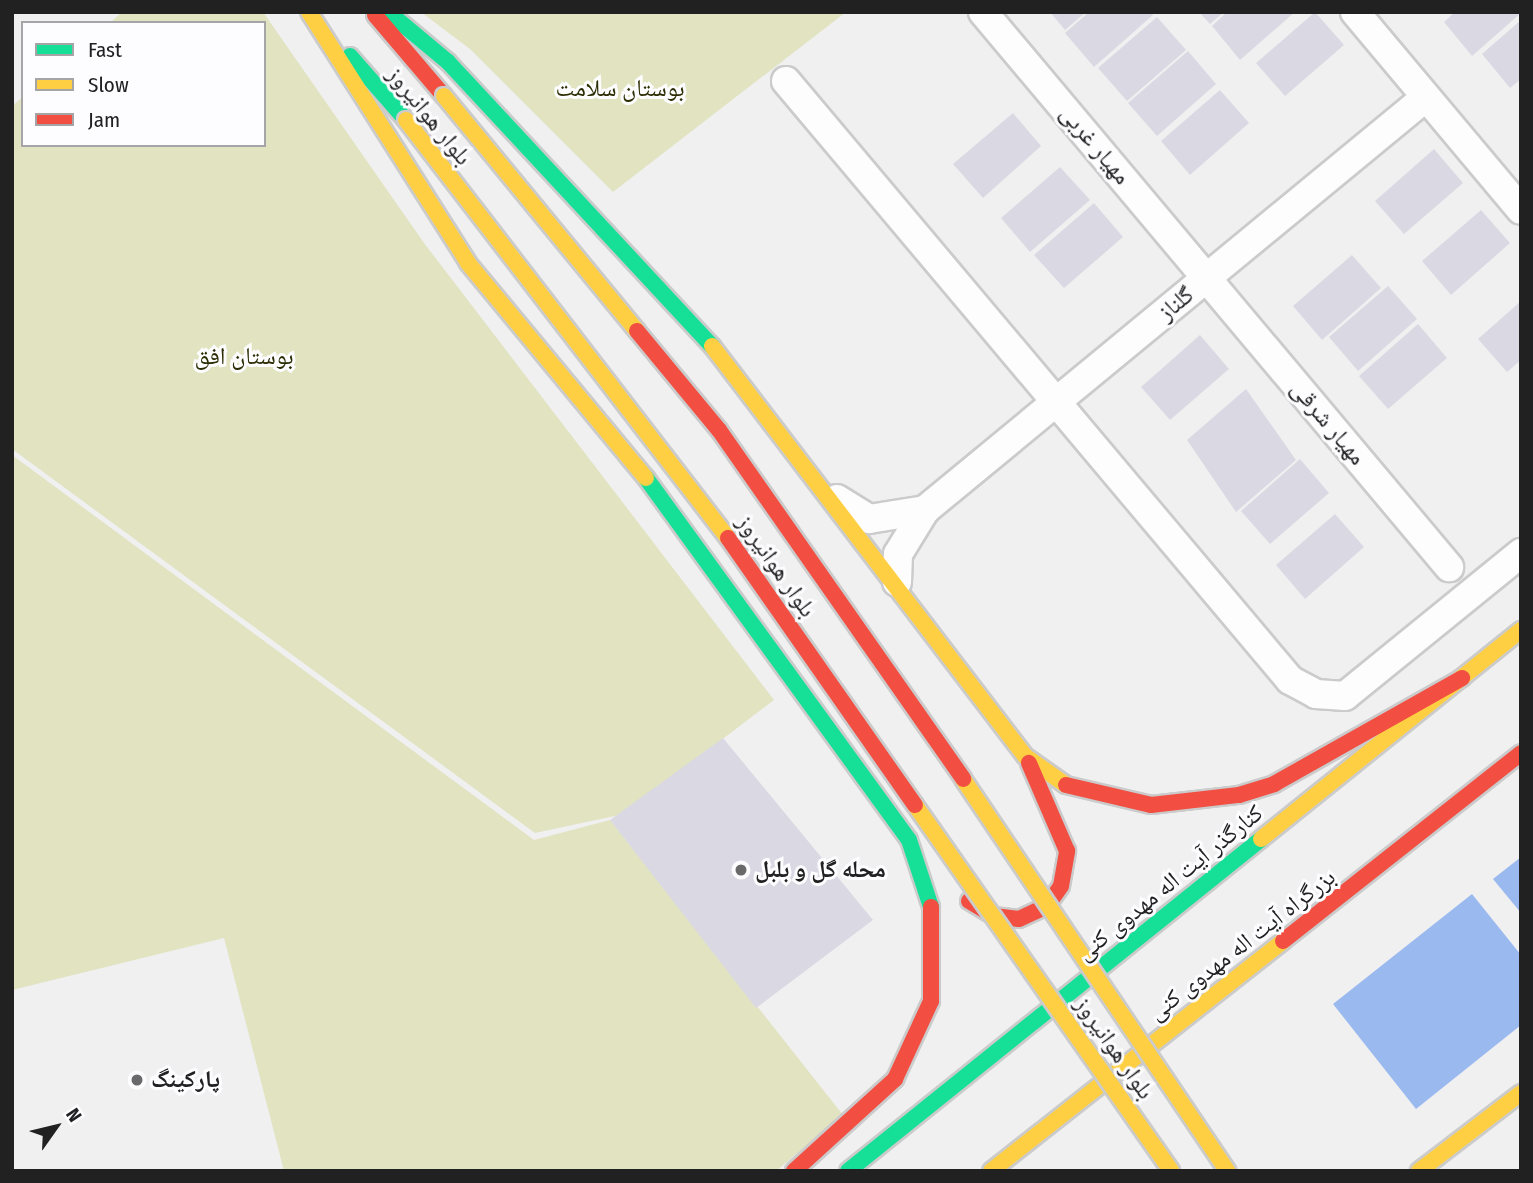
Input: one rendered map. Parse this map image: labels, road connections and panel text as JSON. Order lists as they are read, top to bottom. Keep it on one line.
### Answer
{"streets":{"main road":["بلوار هوانیروز","کنارگذر آیت اله مهدوی کنی","بزرگراه آیت اله مهدوی کنی"],"street":["مهیار غربی","گلناز","مهیار شرقی"]},"crossings":[["مهیار غربی","گلناز"],["مهیار غربی","مهیار شرقی"],["گلناز","مهیار شرقی"]],"parks":["بوستان سلامت","بوستان افق"],"places":["محله گل و بلبل","پارکینگ"],"legend":["Fast","Slow","Jam"],"north":"top right"}
